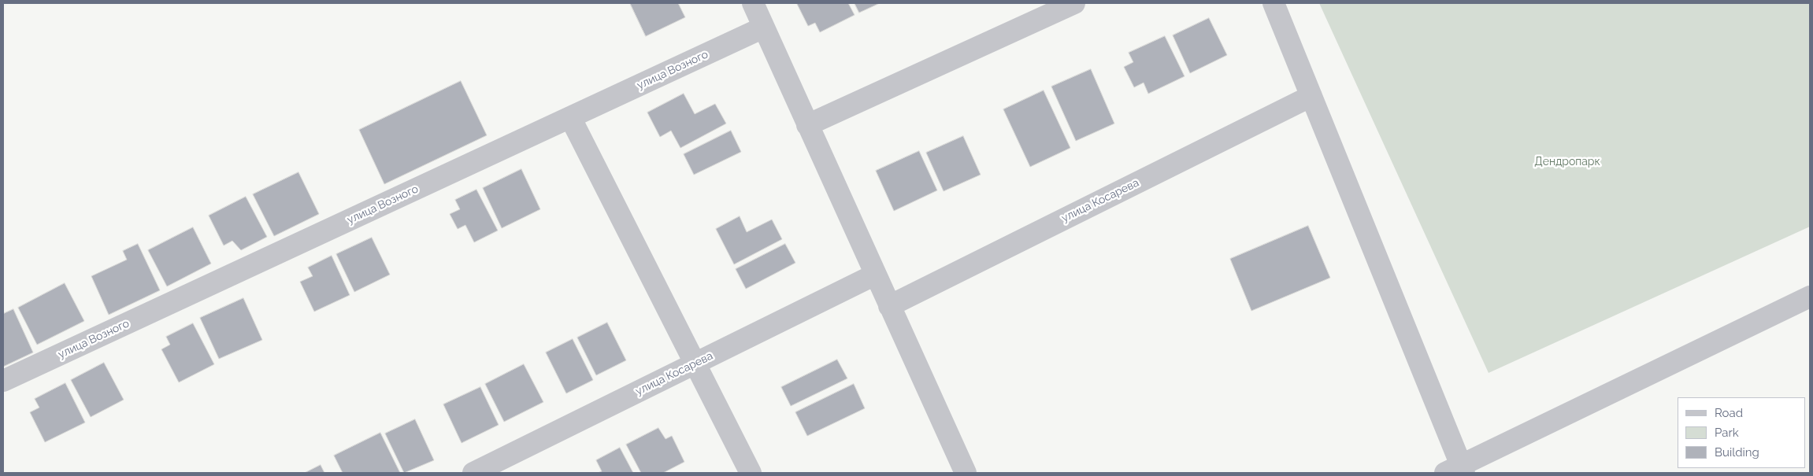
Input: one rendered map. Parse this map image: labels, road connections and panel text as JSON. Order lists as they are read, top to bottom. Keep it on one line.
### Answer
{"streets":{"street":["улица Возного","улица Косарева"]},"parks":["Дендропарк"],"legend":["Road","Park","Building"]}
